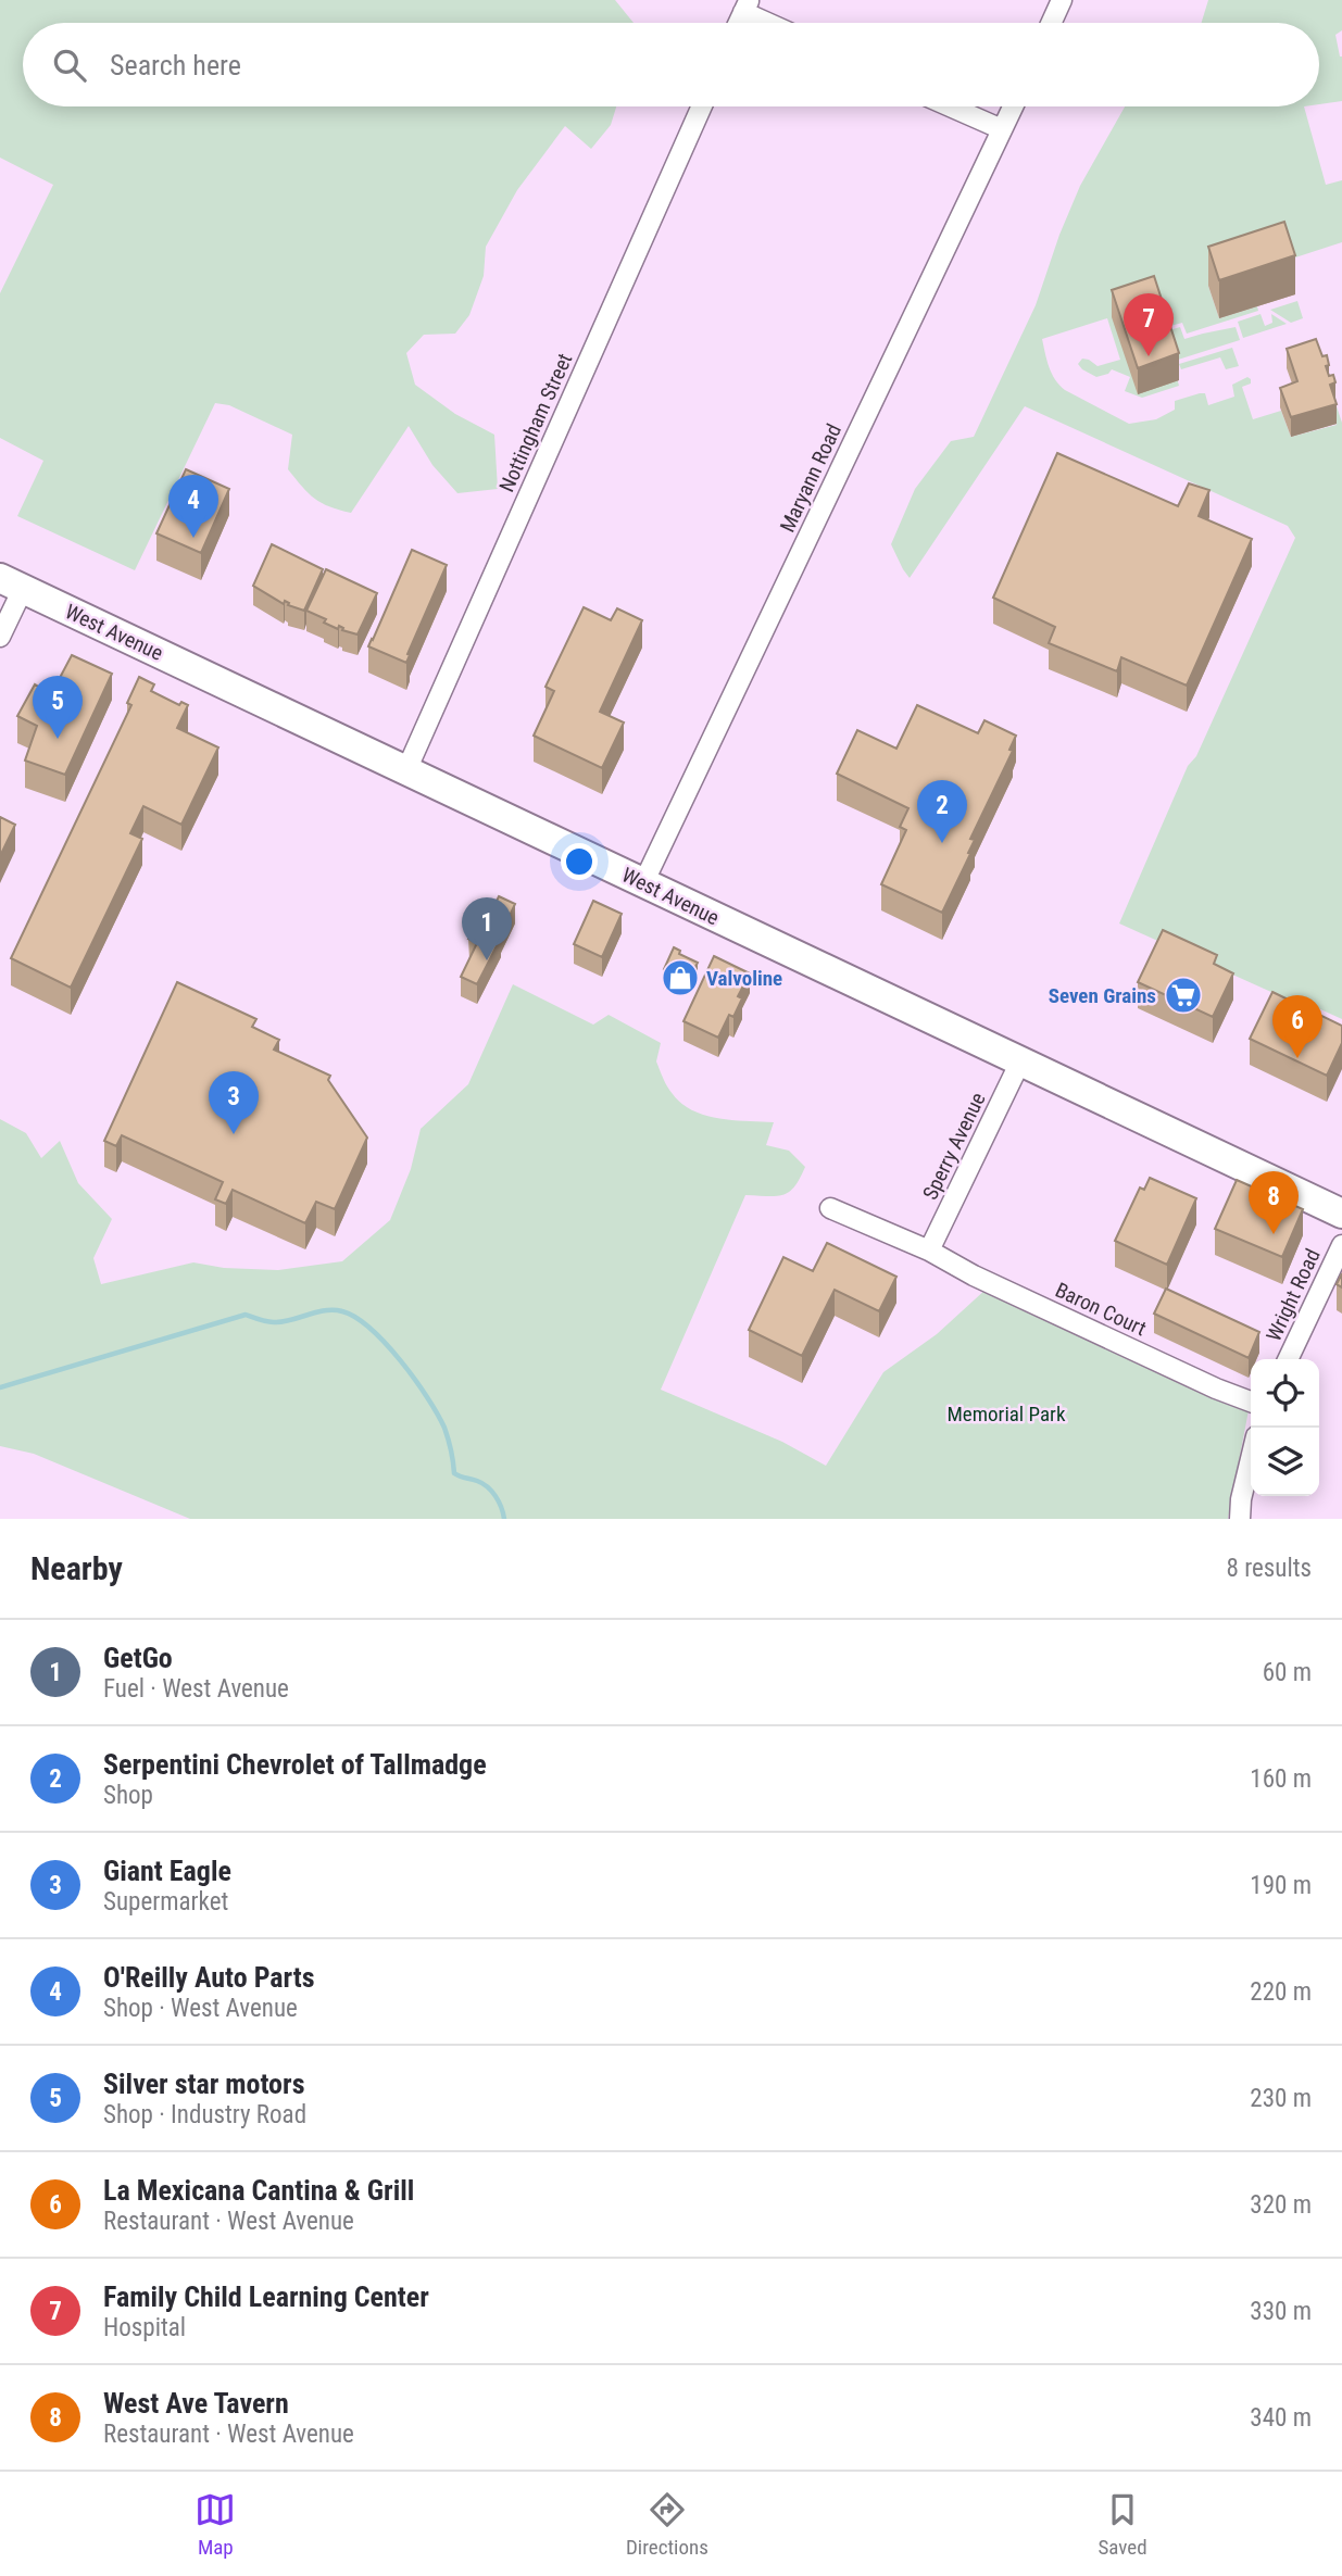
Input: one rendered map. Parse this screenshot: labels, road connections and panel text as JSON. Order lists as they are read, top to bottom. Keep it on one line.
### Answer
{"streets":{"main road":["West Avenue"],"street":["Nottingham Street","Maryann Road","Sperry Avenue","Wright Road","Baron Court"]},"crossings":[["Nottingham Street","West Avenue"],["Maryann Road","West Avenue"],["West Avenue","Sperry Avenue"],["Sperry Avenue","Baron Court"]],"parks":["Memorial Park"],"places":{"shop":["Valvoline"],"supermarket":["Seven Grains"]},"page":{"search":"Search here","pins":["7","4","5","2","1","6","3","8"],"heading":["Nearby","8 results"],"list":[{"mark":"1","name":"GetGo","note":"Fuel · West Avenue","value":"60 m"},{"mark":"2","name":"Serpentini Chevrolet of Tallmadge","note":"Shop","value":"160 m"},{"mark":"3","name":"Giant Eagle","note":"Supermarket","value":"190 m"},{"mark":"4","name":"O'Reilly Auto Parts","note":"Shop · West Avenue","value":"220 m"},{"mark":"5","name":"Silver star motors","note":"Shop · Industry Road","value":"230 m"},{"mark":"6","name":"La Mexicana Cantina & Grill","note":"Restaurant · West Avenue","value":"320 m"},{"mark":"7","name":"Family Child Learning Center","note":"Hospital","value":"330 m"},{"mark":"8","name":"West Ave Tavern","note":"Restaurant · West Avenue","value":"340 m"}],"nav":["Map","Directions","Saved"]}}
